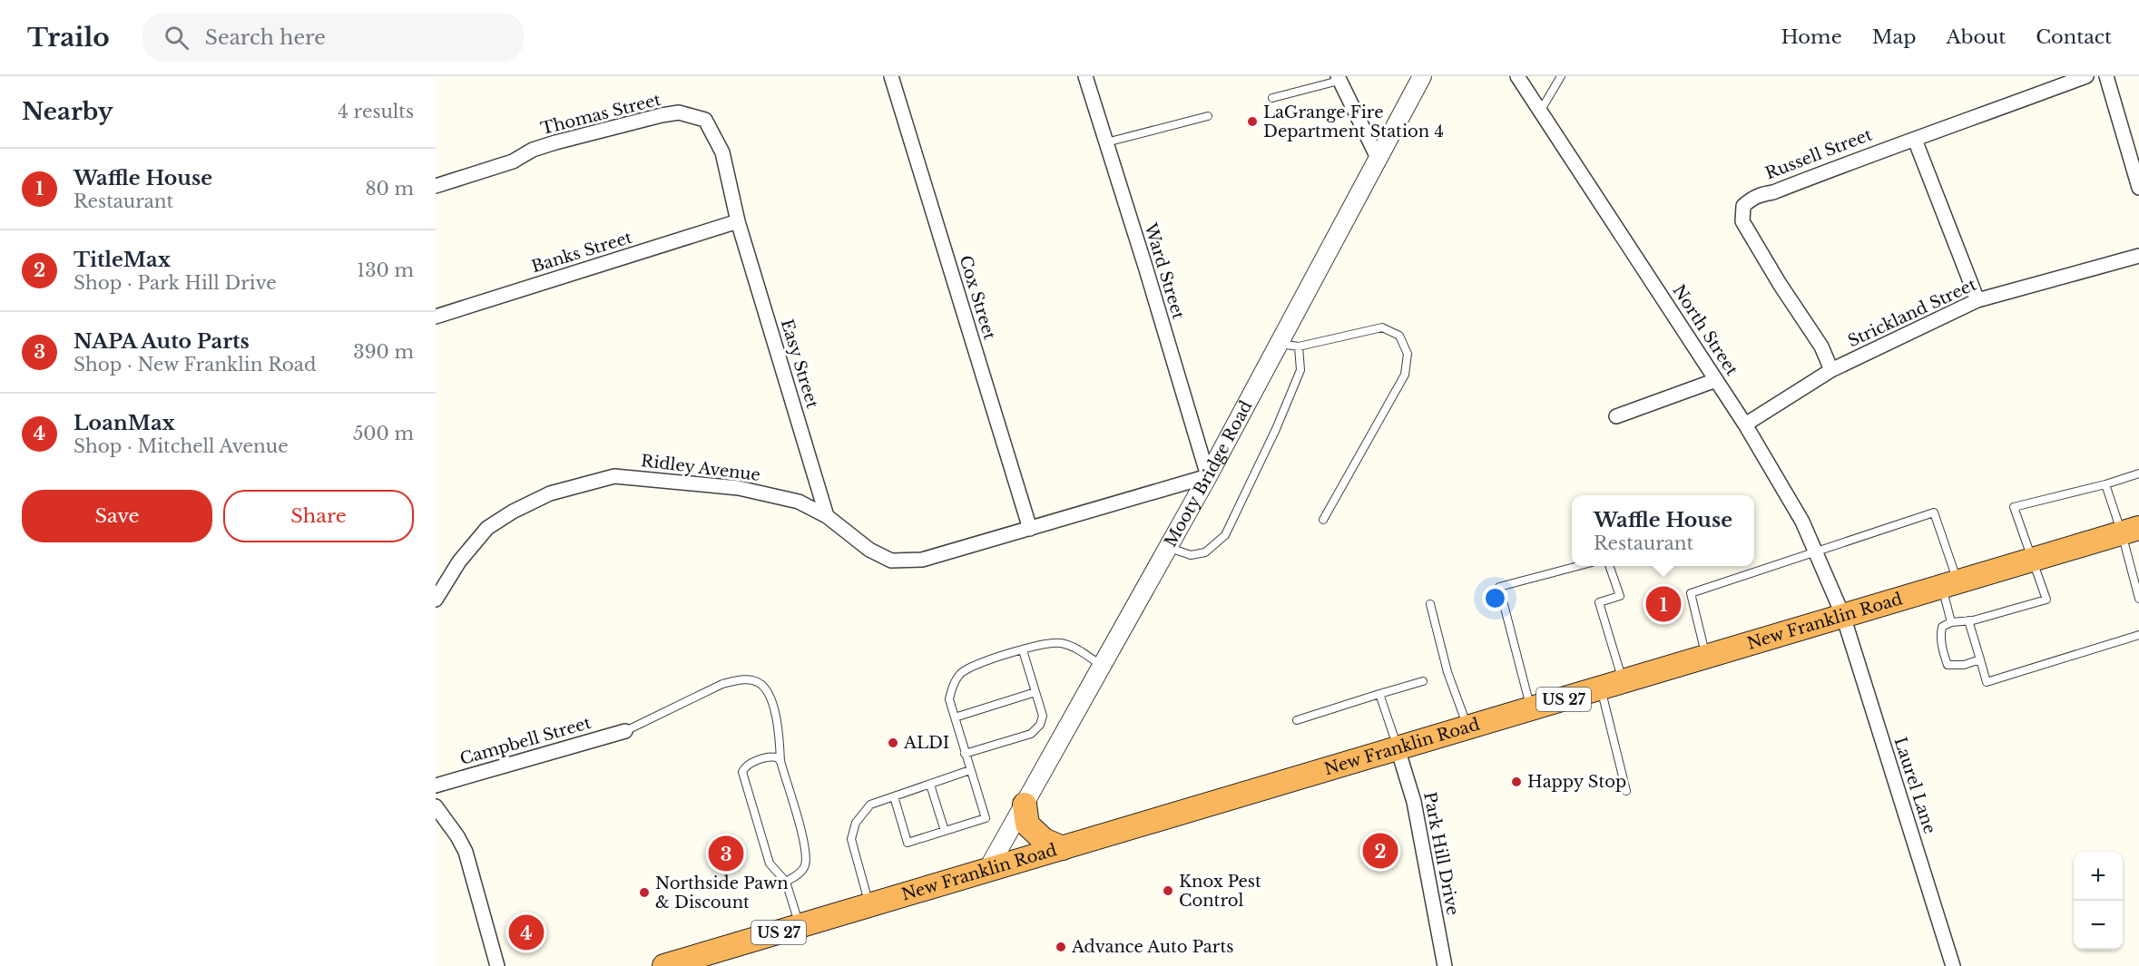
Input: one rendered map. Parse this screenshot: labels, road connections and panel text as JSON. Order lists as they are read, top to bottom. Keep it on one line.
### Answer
{"streets":{"highway":["New Franklin Road","US 27"],"street":["Thomas Street","Russell Street","Banks Street","Ward Street","Cox Street","Strickland Street","North Street","Easy Street","Ridley Avenue","Mooty Bridge Road","Campbell Street","Laurel Lane","Park Hill Drive"]},"crossings":[["Thomas Street","Banks Street"],["Thomas Street","Easy Street"],["Russell Street","Strickland Street"],["Banks Street","Easy Street"],["Ward Street","Ridley Avenue"],["Ward Street","Mooty Bridge Road"],["Cox Street","Ridley Avenue"],["Strickland Street","North Street"],["North Street","New Franklin Road"],["North Street","Laurel Lane"],["Easy Street","Ridley Avenue"],["Ridley Avenue","Mooty Bridge Road"],["Mooty Bridge Road","New Franklin Road"],["New Franklin Road","Laurel Lane"],["New Franklin Road","Park Hill Drive"]],"places":["LaGrange Fire Department Station 4","ALDI","Happy Stop","Knox Pest Control","Northside Pawn & Discount","Advance Auto Parts"],"page":{"header":"Trailo","search":"Search here","nav":["Home","Map","About","Contact"],"heading":["Nearby","4 results"],"list":[{"mark":"1","name":"Waffle House","note":"Restaurant","value":"80 m"},{"mark":"2","name":"TitleMax","note":"Shop · Park Hill Drive","value":"130 m"},{"mark":"3","name":"NAPA Auto Parts","note":"Shop · New Franklin Road","value":"390 m"},{"mark":"4","name":"LoanMax","note":"Shop · Mitchell Avenue","value":"500 m"}],"buttons":["Save","Share"],"popup":["Waffle House","Restaurant"],"pins":["1","2","3","4"],"map_buttons":["+","−"]}}
